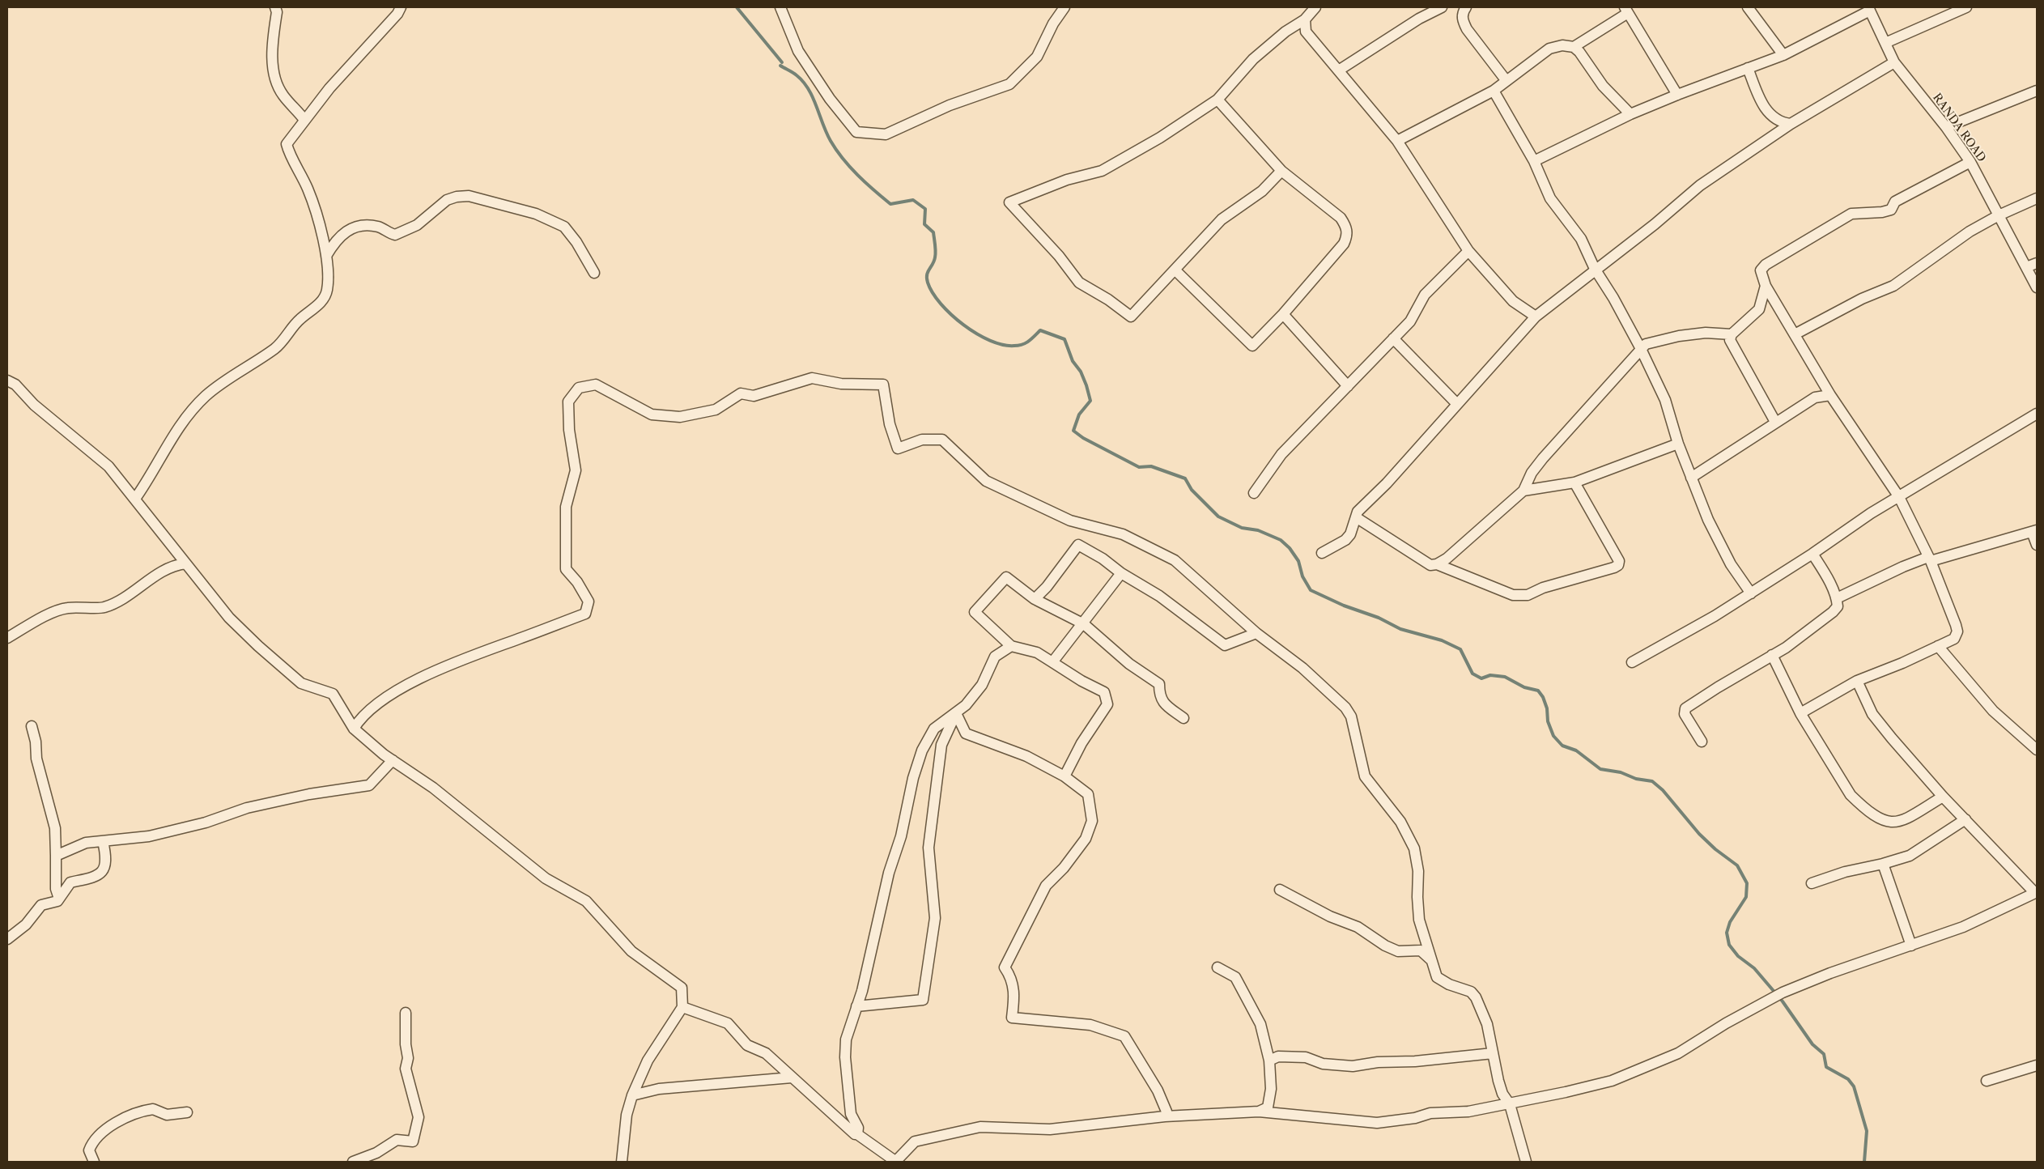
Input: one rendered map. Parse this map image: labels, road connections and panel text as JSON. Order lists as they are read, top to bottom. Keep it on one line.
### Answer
{"streets":{"street":["RANDA ROAD"]}}
